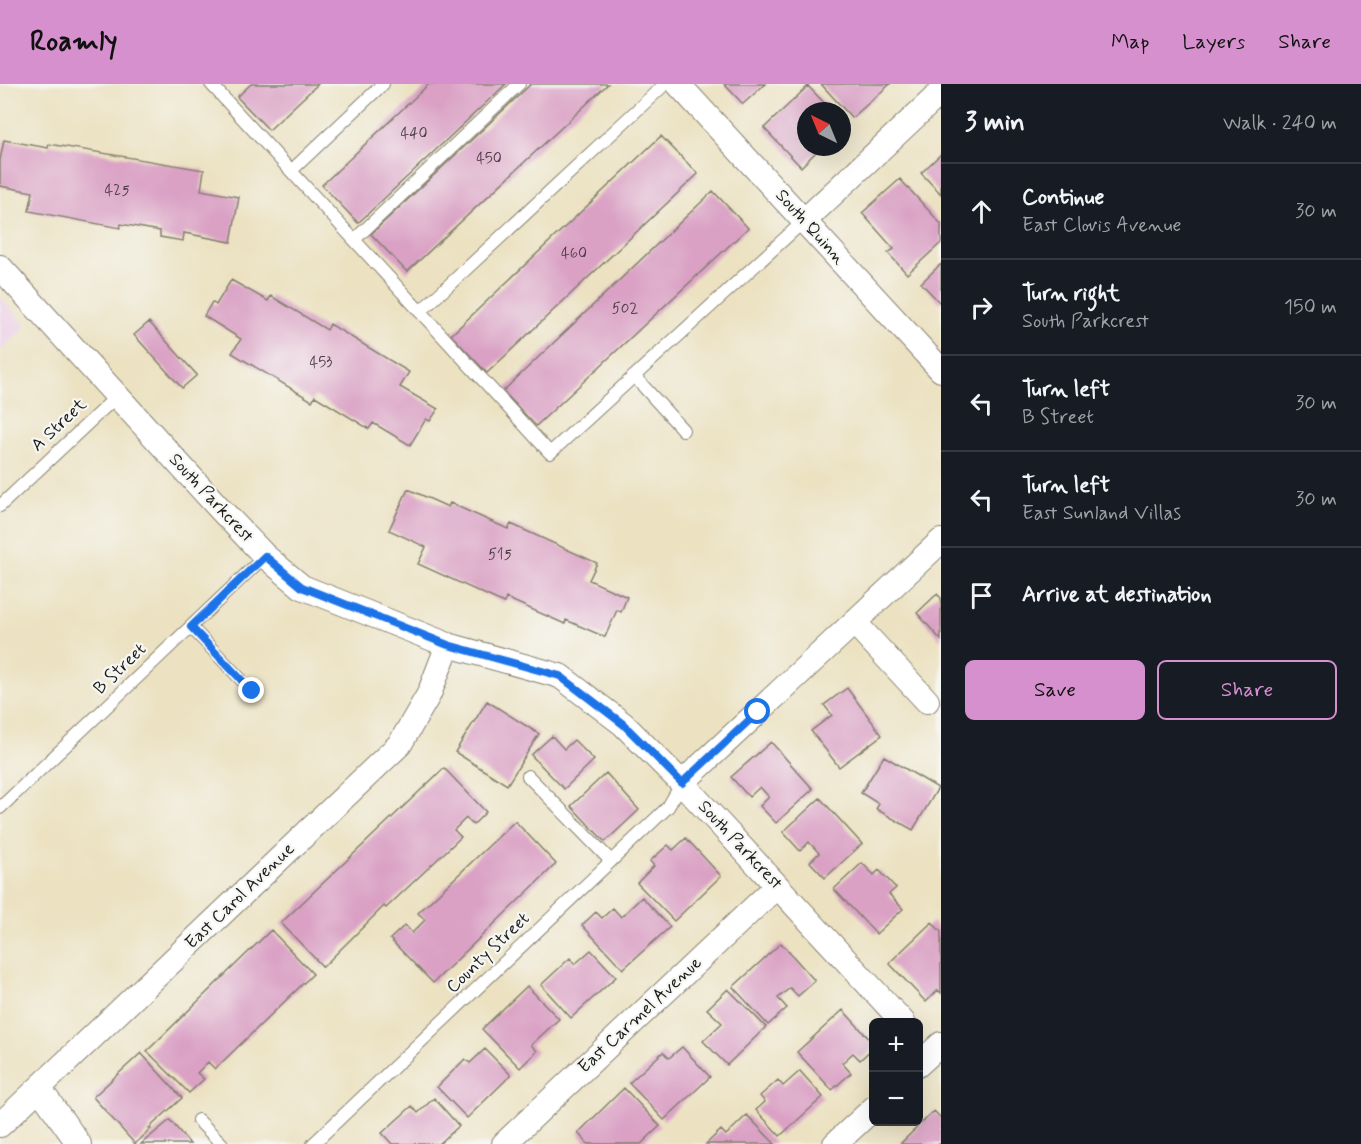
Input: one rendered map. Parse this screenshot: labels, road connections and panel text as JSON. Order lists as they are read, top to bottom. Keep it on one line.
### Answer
{"streets":{"street":["South Quinn","South Parkcrest","East Carol Avenue","East Carmel Avenue"],"lane":["A Street","B Street","County Street"]},"crossings":[["A Street","South Parkcrest"],["South Parkcrest","B Street"],["South Parkcrest","East Carol Avenue"],["South Parkcrest","County Street"],["South Parkcrest","East Carmel Avenue"]],"house_numbers":["440","450","425","460","502","453","515"],"north":"top left","page":{"header":"Roamly","nav":["Map","Layers","Share"],"heading":["3 min","Walk · 240 m"],"list":[["Continue","East Clovis Avenue","30 m"],["Turn right","South Parkcrest","150 m"],["Turn left","B Street","30 m"],["Turn left","East Sunland Villas","30 m"],"Arrive at destination"],"buttons":["Save","Share"],"map_buttons":["+","−"]}}
